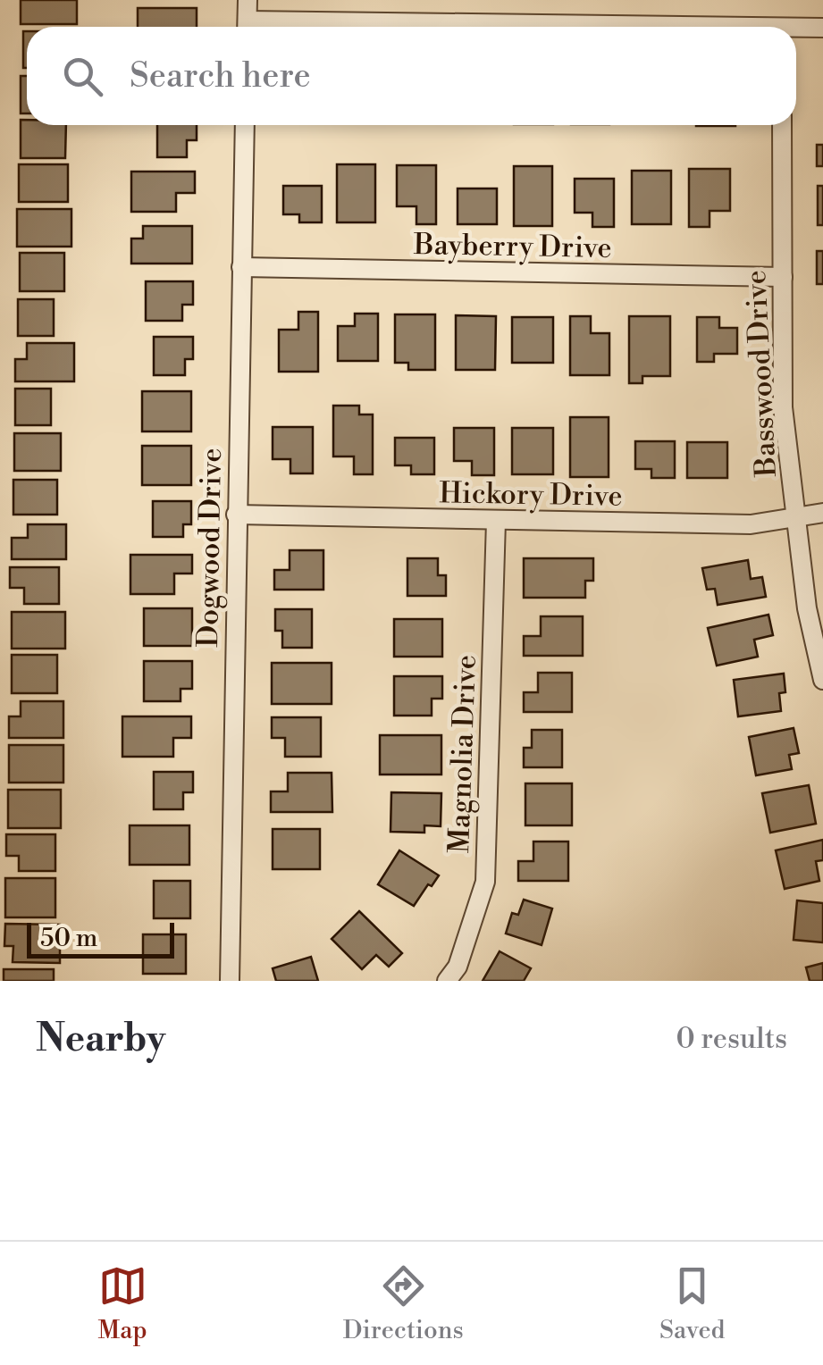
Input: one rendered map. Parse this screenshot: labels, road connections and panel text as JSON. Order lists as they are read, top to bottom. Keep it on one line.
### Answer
{"streets":{"street":["Bayberry Drive","Basswood Drive","Hickory Drive","Dogwood Drive","Magnolia Drive"]},"crossings":[["Bayberry Drive","Basswood Drive"],["Bayberry Drive","Dogwood Drive"],["Basswood Drive","Hickory Drive"],["Hickory Drive","Dogwood Drive"],["Hickory Drive","Magnolia Drive"]],"scale_bar":"50 m","page":{"search":"Search here","scale":"50 m","heading":["Nearby","0 results"],"nav":["Map","Directions","Saved"]}}
